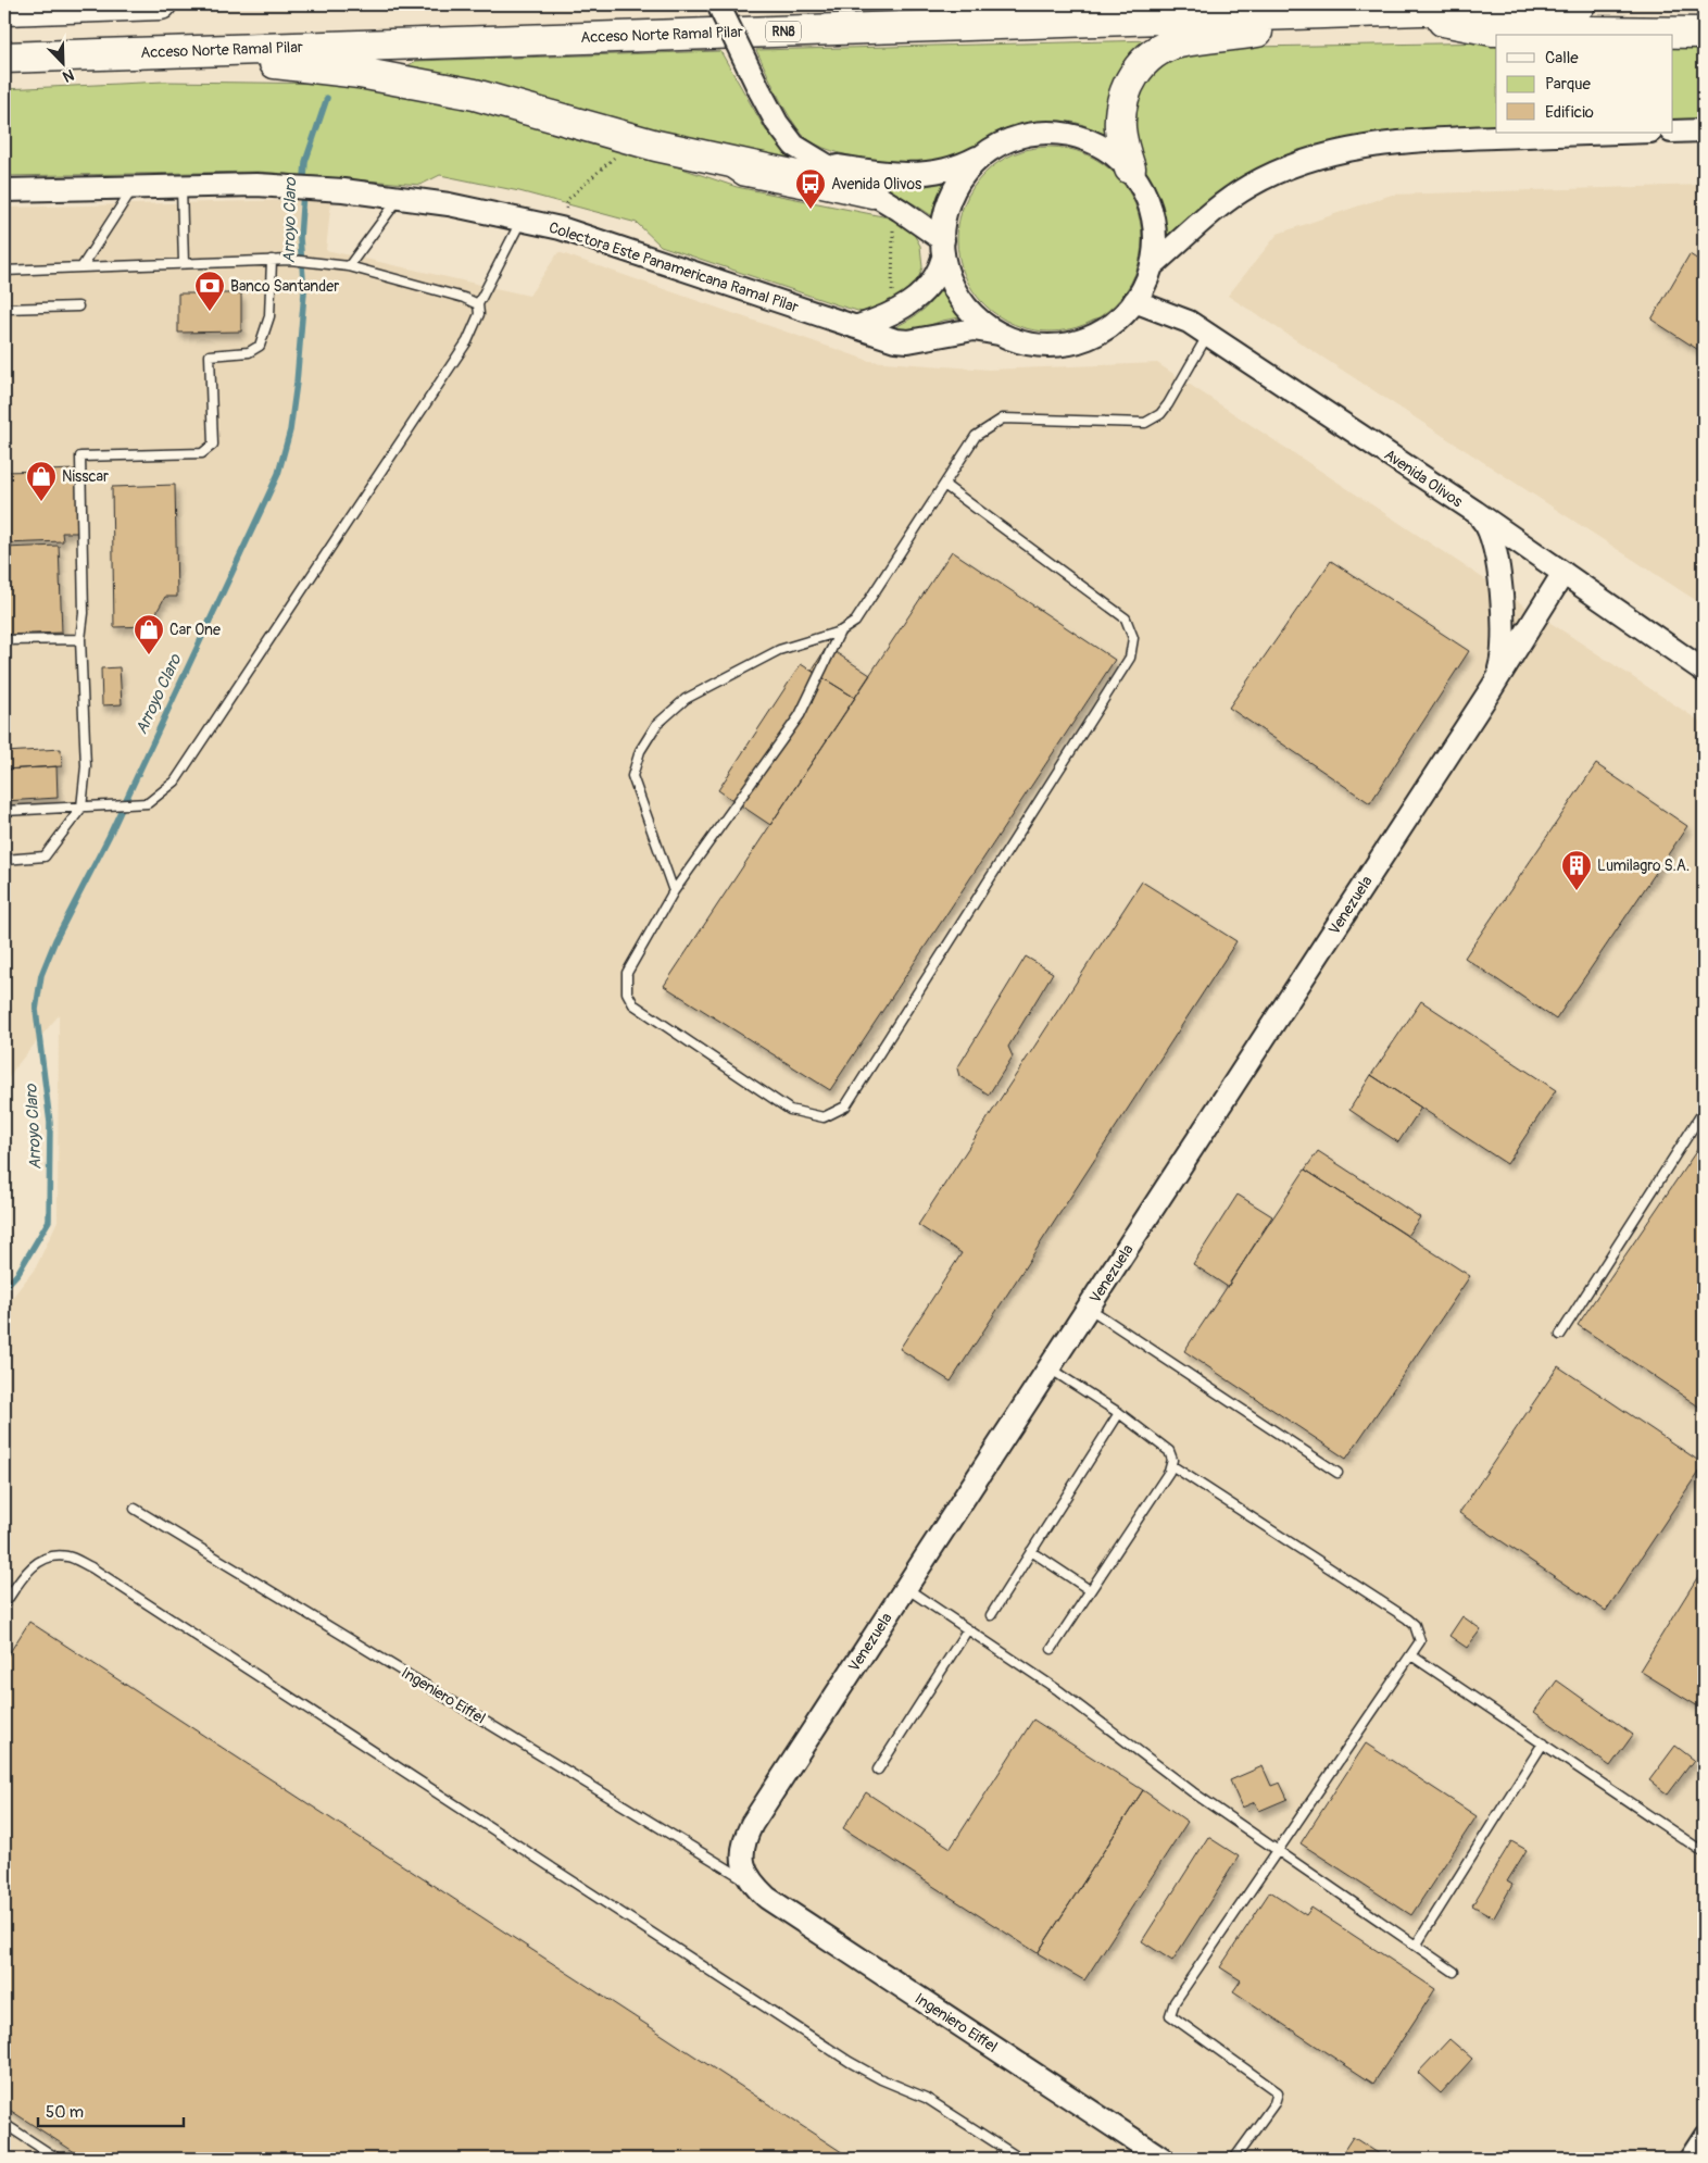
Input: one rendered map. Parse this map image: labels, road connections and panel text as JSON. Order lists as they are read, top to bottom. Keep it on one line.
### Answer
{"streets":{"highway":["RN8","Acceso Norte Ramal Pilar"],"street":["Colectora Este Panamericana Ramal Pilar","Avenida Olivos","Venezuela","Ingeniero Eiffel"]},"crossings":[["Venezuela","Ingeniero Eiffel"]],"water":["Arroyo Claro"],"places":{"bus stop":["Avenida Olivos"],"bank":["Banco Santander"],"shop":["Nisscar","Car One"],"building":["Lumilagro S.A."]},"legend":["Calle","Parque","Edificio"],"scale_bar":"50 m","north":"bottom right"}
